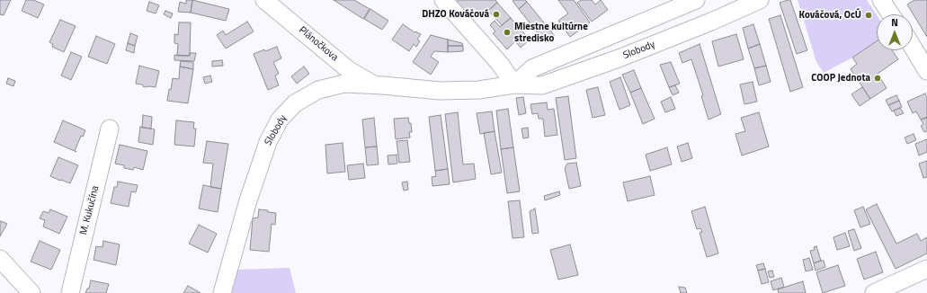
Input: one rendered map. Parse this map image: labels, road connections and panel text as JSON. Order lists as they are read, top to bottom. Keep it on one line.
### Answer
{"streets":{"street":["Plánočkova","Slobody","M. Kukučína"]},"crossings":[["Plánočkova","Slobody"]],"places":["DHZO Kováčová","Kováčová, OcÚ","Miestne kultúrne stredisko","COOP Jednota"],"north":"top"}
